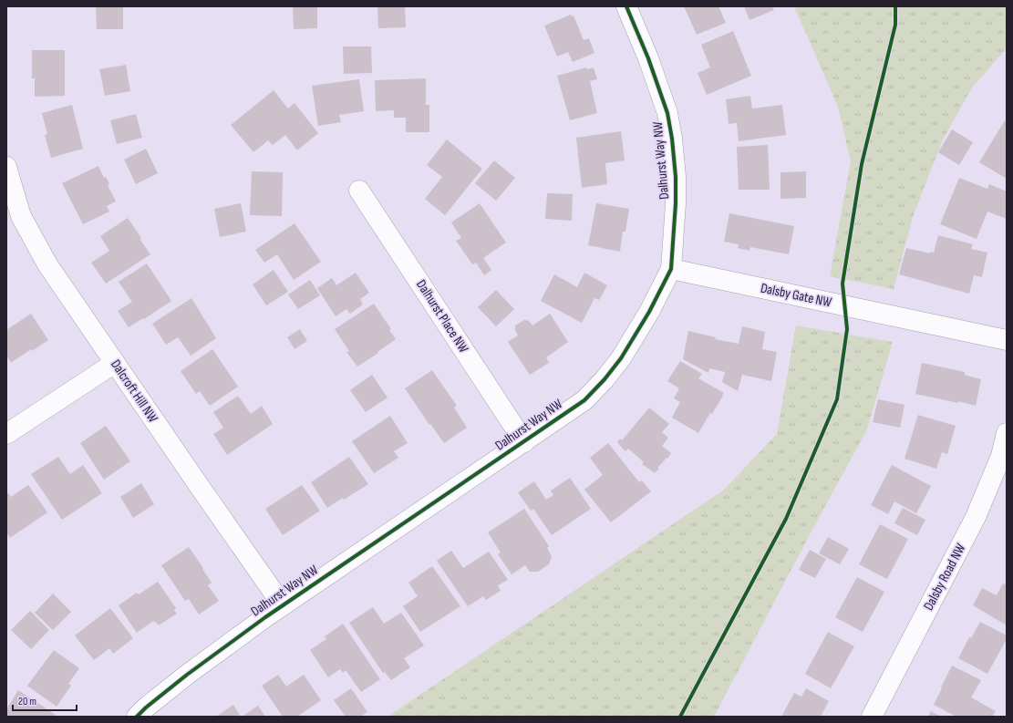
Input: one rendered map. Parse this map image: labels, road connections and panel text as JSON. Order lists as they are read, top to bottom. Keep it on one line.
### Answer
{"streets":{"street":["Dalhurst Way NW","Dalsby Gate NW","Dalhurst Place NW","Dalcroft Hill NW","Dalsby Road NW"]},"crossings":[["Dalhurst Way NW","Dalsby Gate NW"],["Dalhurst Way NW","Dalhurst Place NW"],["Dalhurst Way NW","Dalcroft Hill NW"]],"scale_bar":"20 m"}
